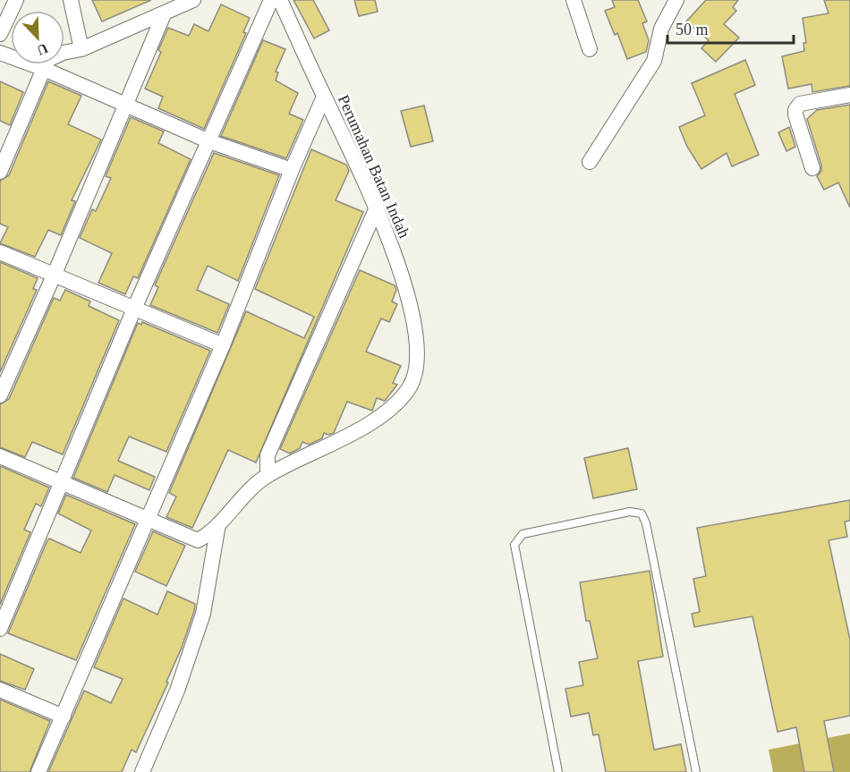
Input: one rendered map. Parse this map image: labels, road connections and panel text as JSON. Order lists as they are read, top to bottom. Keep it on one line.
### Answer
{"streets":{"street":["Perumahan Batan Indah"]},"scale_bar":"50 m","north":"bottom right"}
